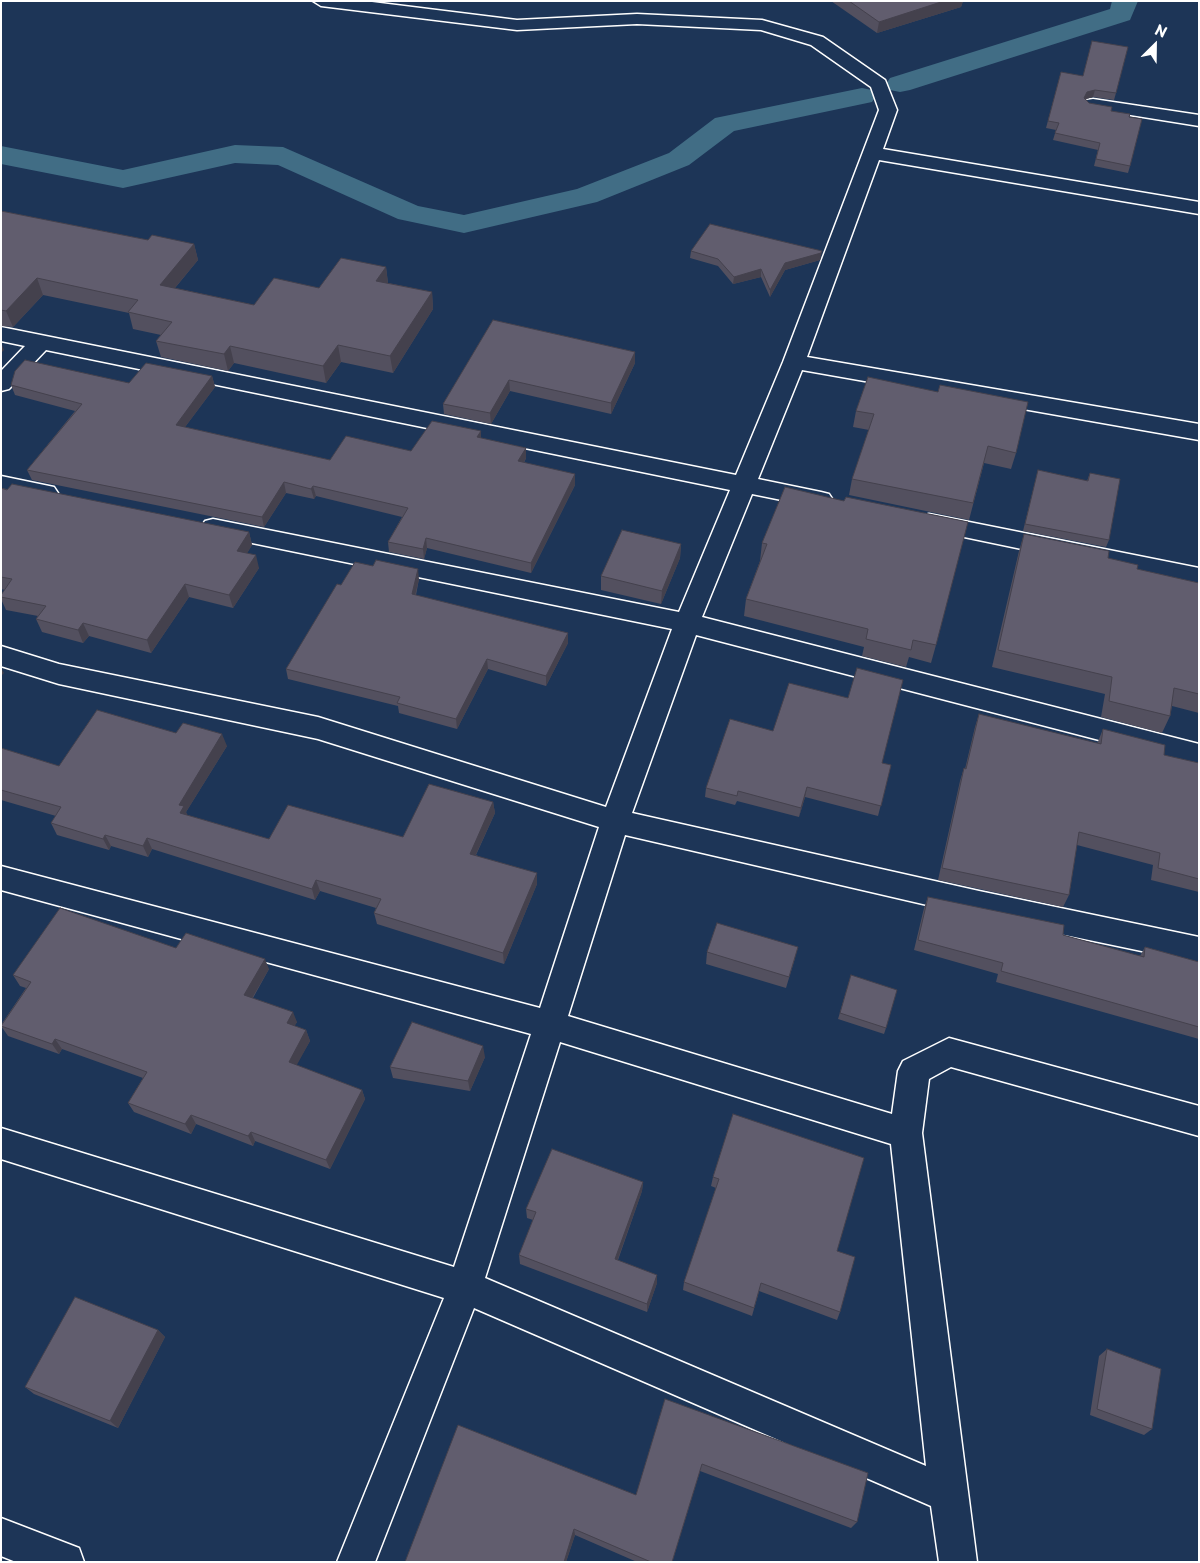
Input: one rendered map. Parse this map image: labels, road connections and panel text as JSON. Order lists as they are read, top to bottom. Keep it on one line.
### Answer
{"north":"top right"}
